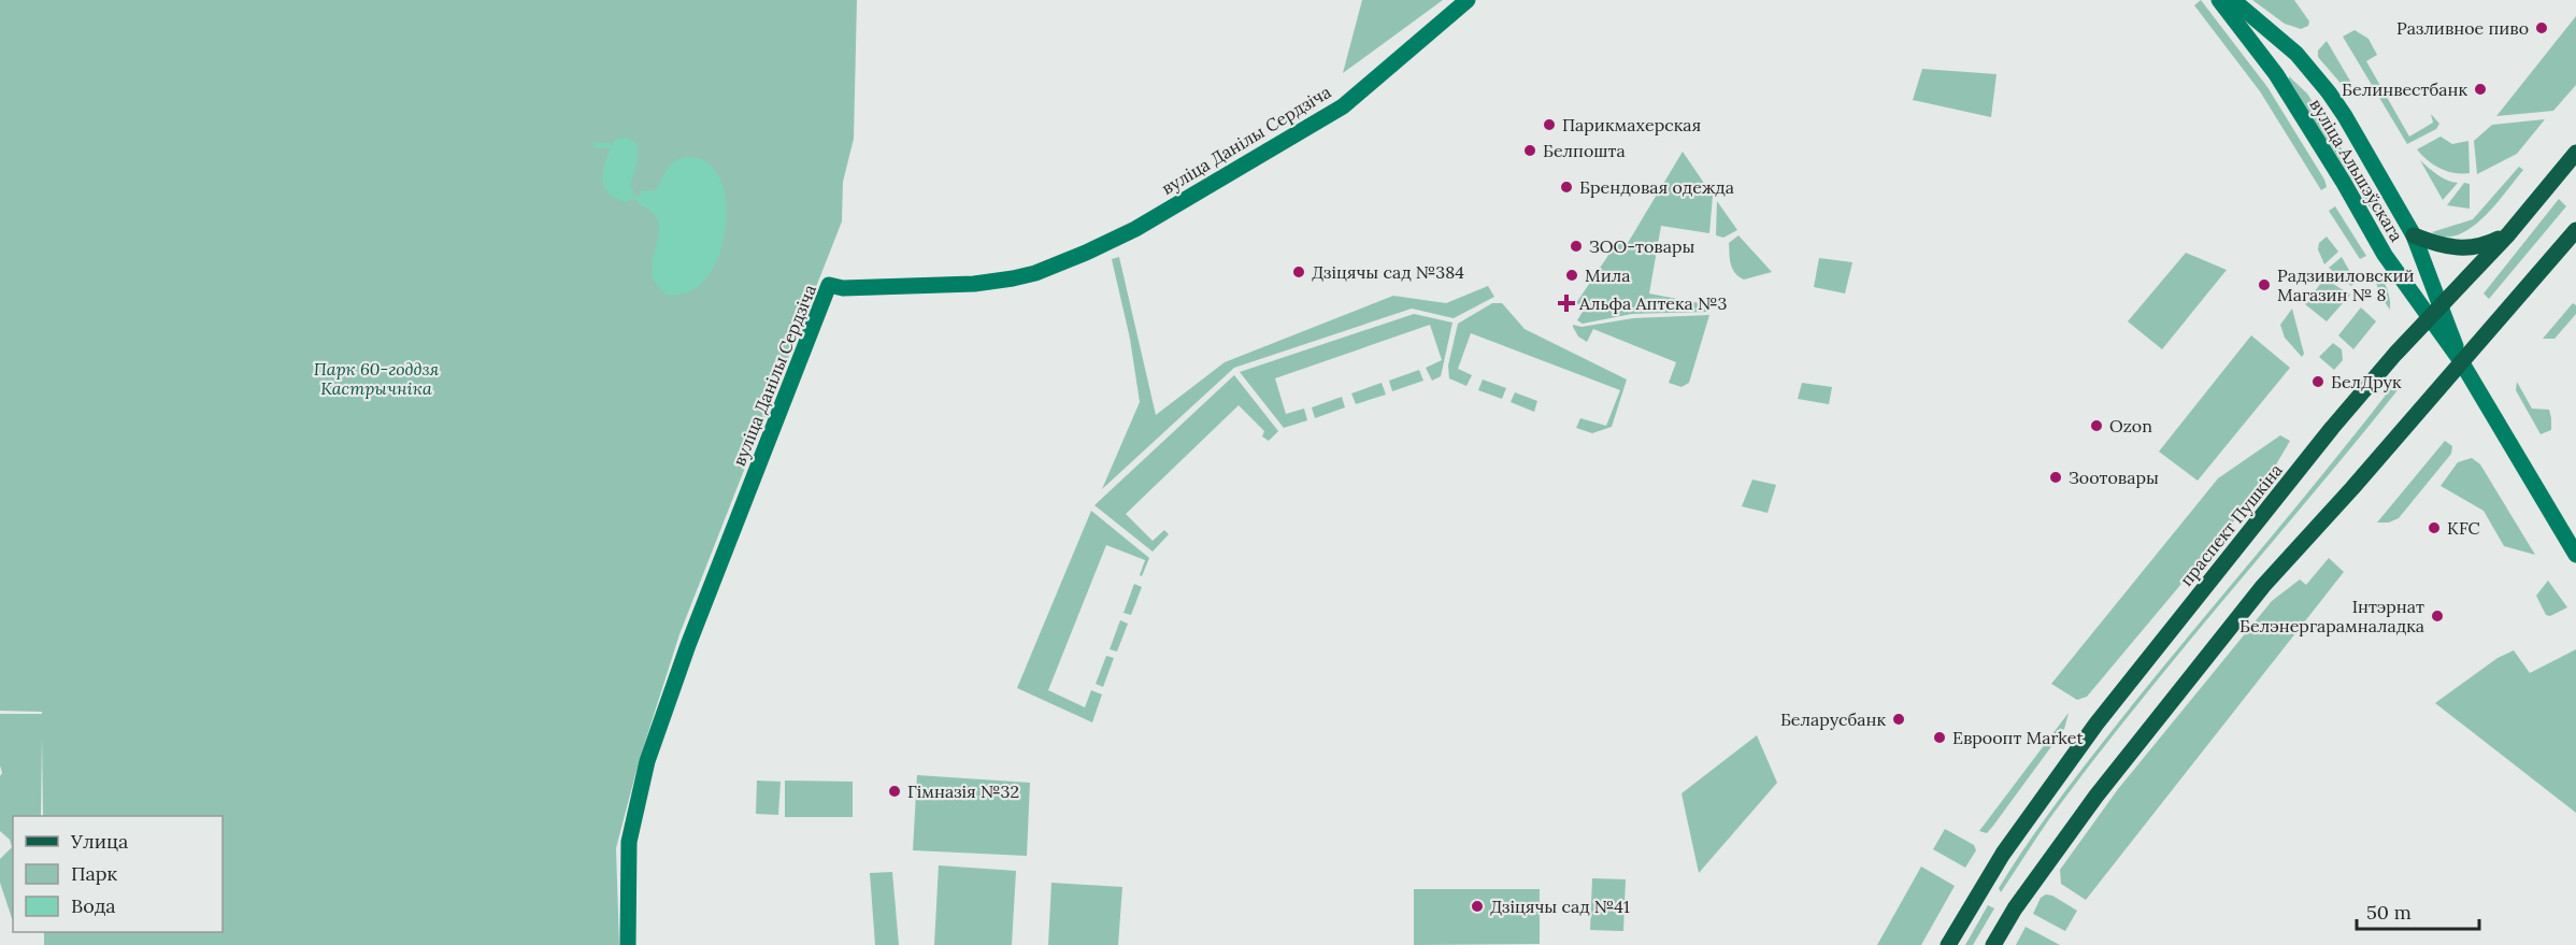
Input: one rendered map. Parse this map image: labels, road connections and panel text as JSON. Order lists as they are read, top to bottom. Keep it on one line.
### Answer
{"streets":{"main road":["праспект Пушкіна"],"street":["вуліца Данілы Сердзіча","вуліца Альшэўскага"]},"crossings":[["вуліца Альшэўскага","праспект Пушкіна"]],"parks":["Парк 60-годдзя Кастрычніка"],"places":{"other":["Разливное пиво","Белинвестбанк","Парикмахерская","Белпошта","Брендовая одежда","ЗОО-товары","Дзіцячы сад №384","Мила","Радзивиловский Магазин № 8","БелДрук","Ozon","Зоотовары","KFC","Інтэрнат Белэнергарамналадка","Беларусбанк","Евроопт Market","Гімназія №32","Дзіцячы сад №41"],"health":["Альфа Аптека №3"]},"legend":["Улица","Парк","Вода"],"scale_bar":"50 m"}
